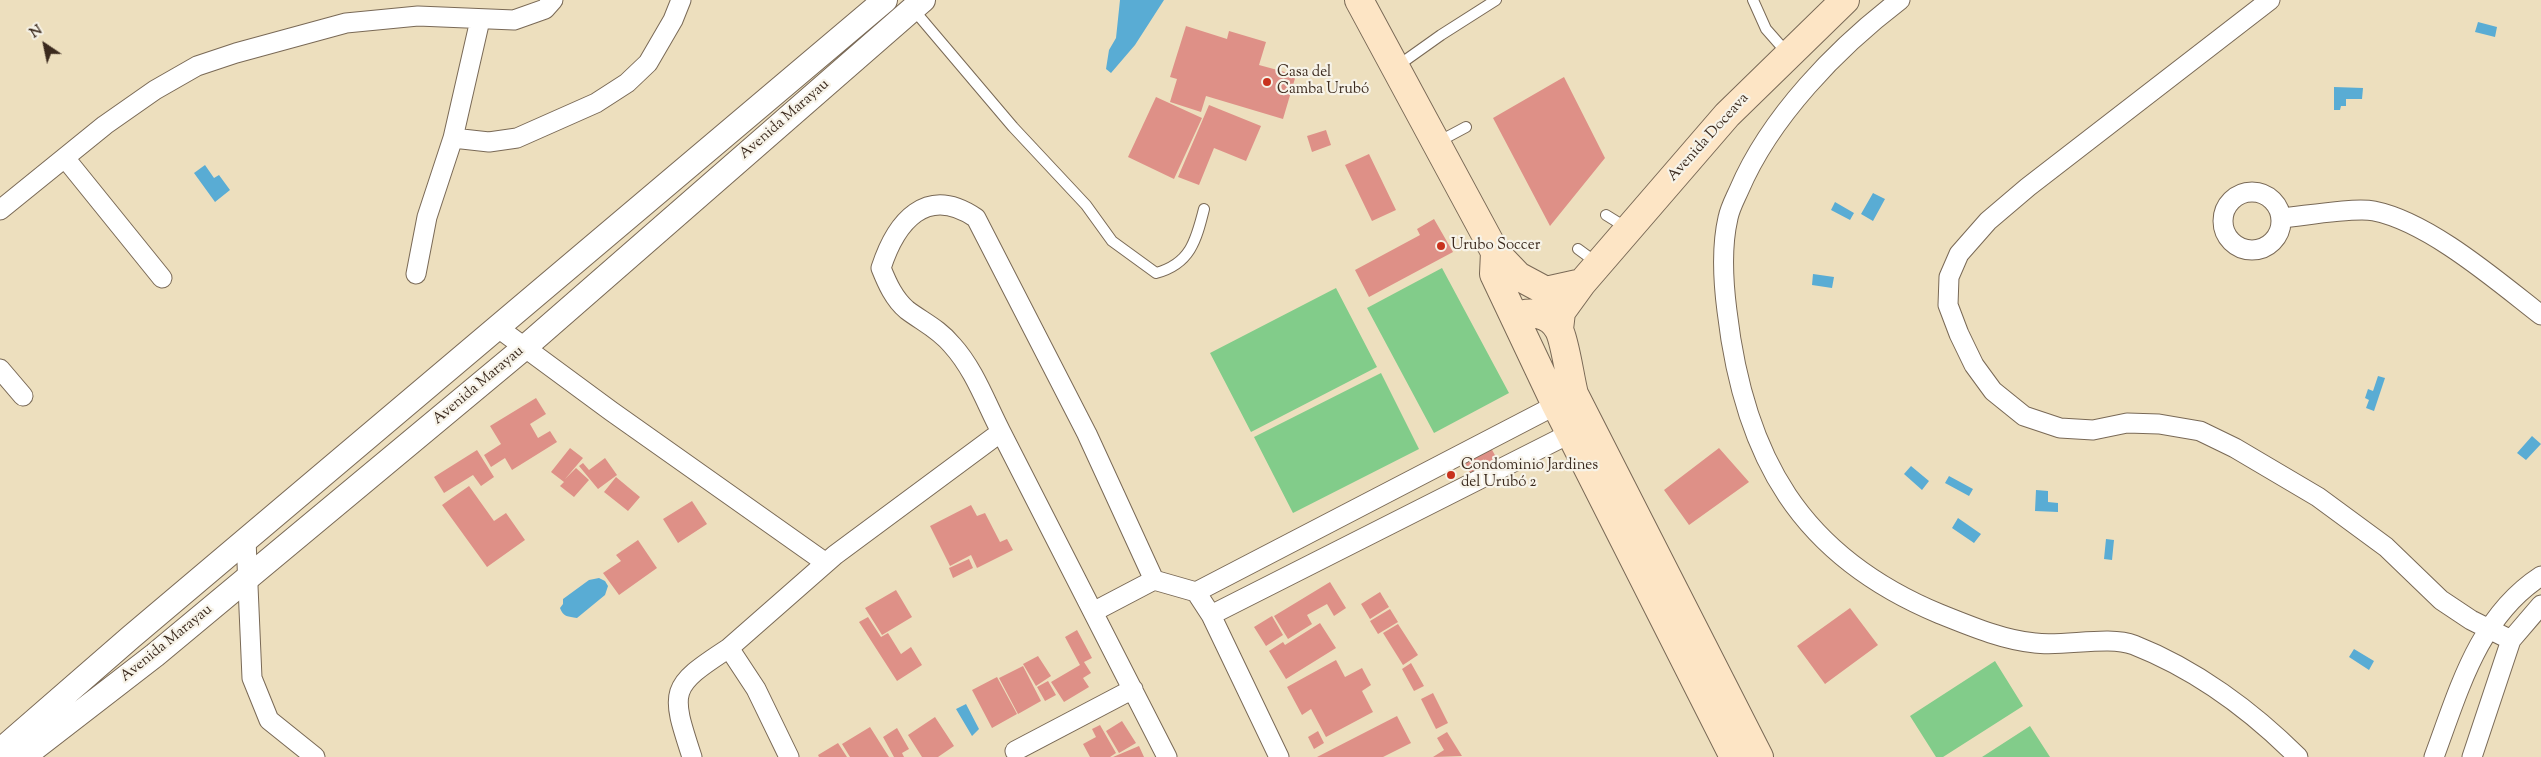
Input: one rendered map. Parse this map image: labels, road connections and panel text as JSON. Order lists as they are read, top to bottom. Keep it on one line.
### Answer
{"streets":{"main road":["Avenida Doceava"],"street":["Avenida Marayau"]},"places":["Casa del Camba Urubó","Urubo Soccer","Condominio Jardines del Urubó 2"],"north":"top left"}
